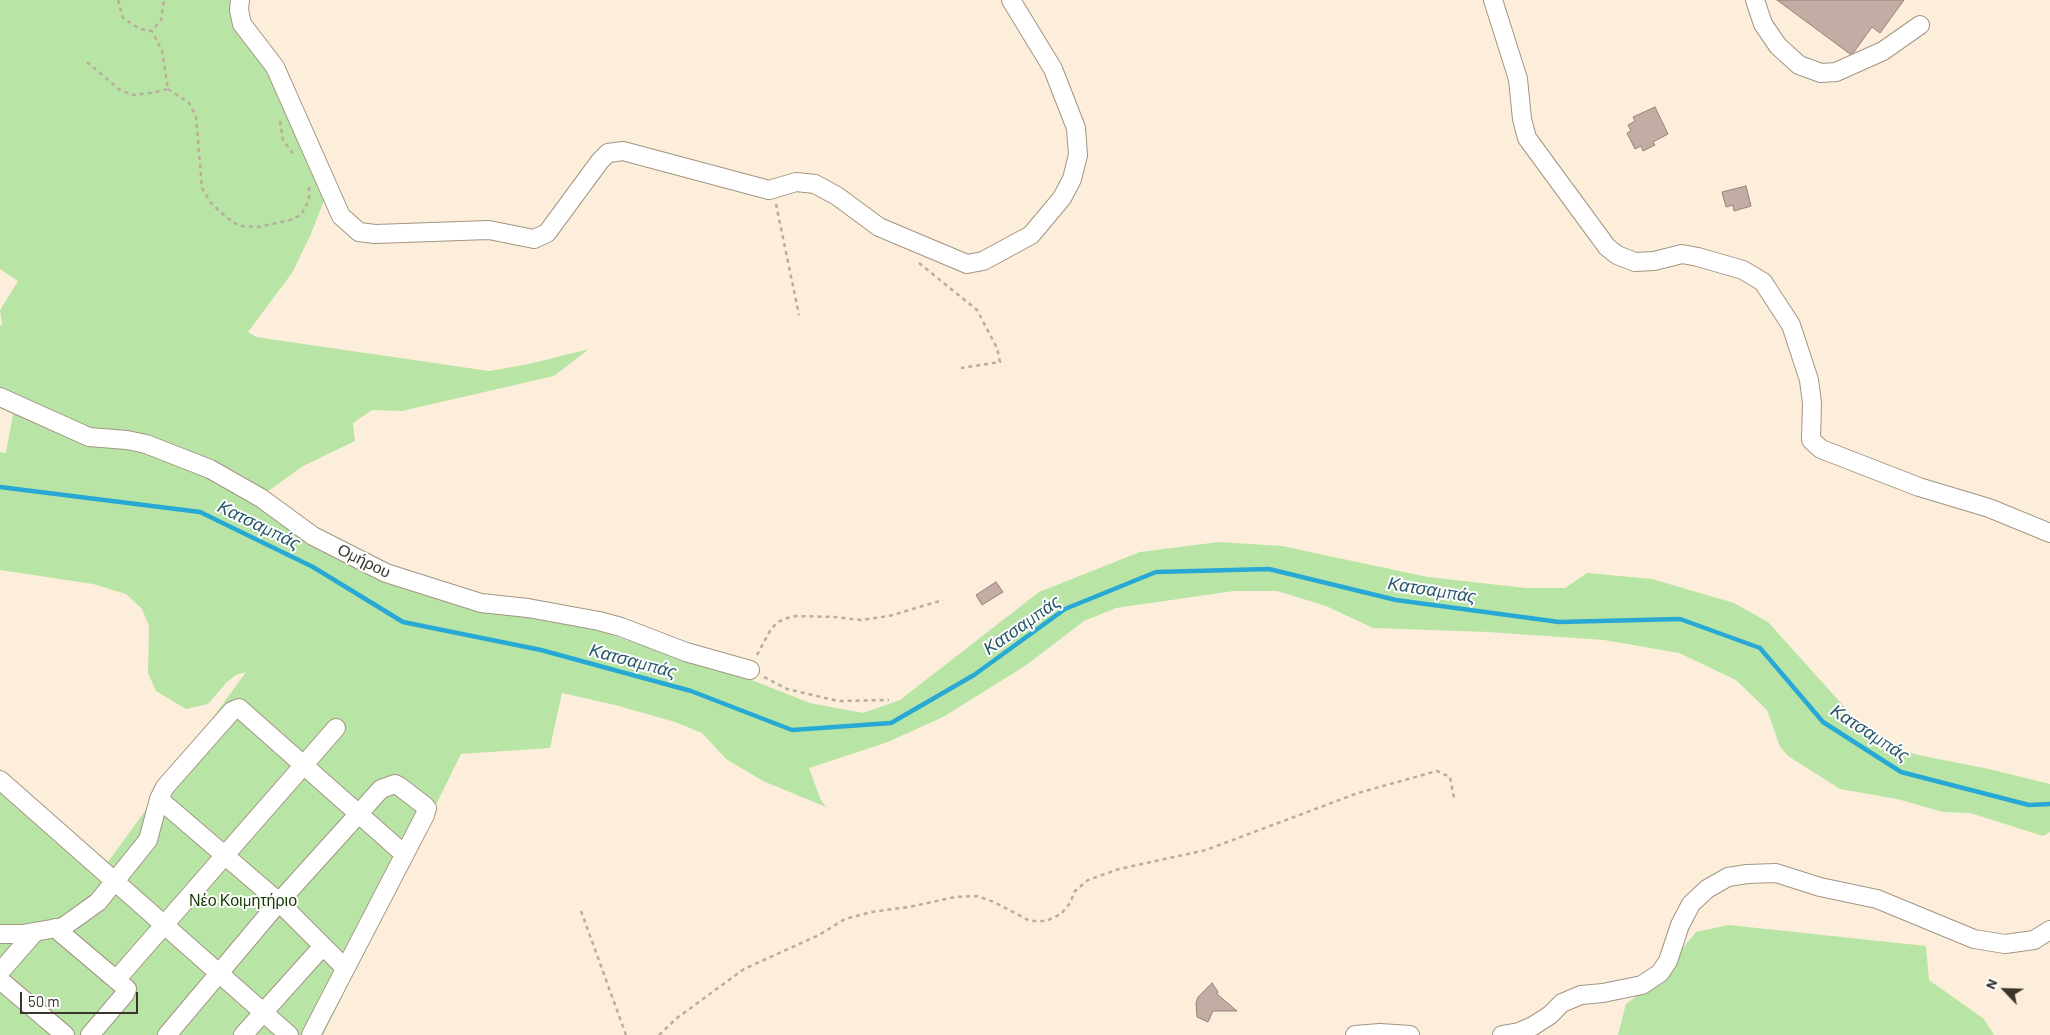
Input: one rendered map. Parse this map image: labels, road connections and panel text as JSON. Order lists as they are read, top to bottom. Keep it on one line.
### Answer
{"streets":{"street":["Ομήρου"]},"water":["Κατσαμπάς"],"parks":["Νέο Κοιμητήριο"],"scale_bar":"50 m","north":"top left"}
